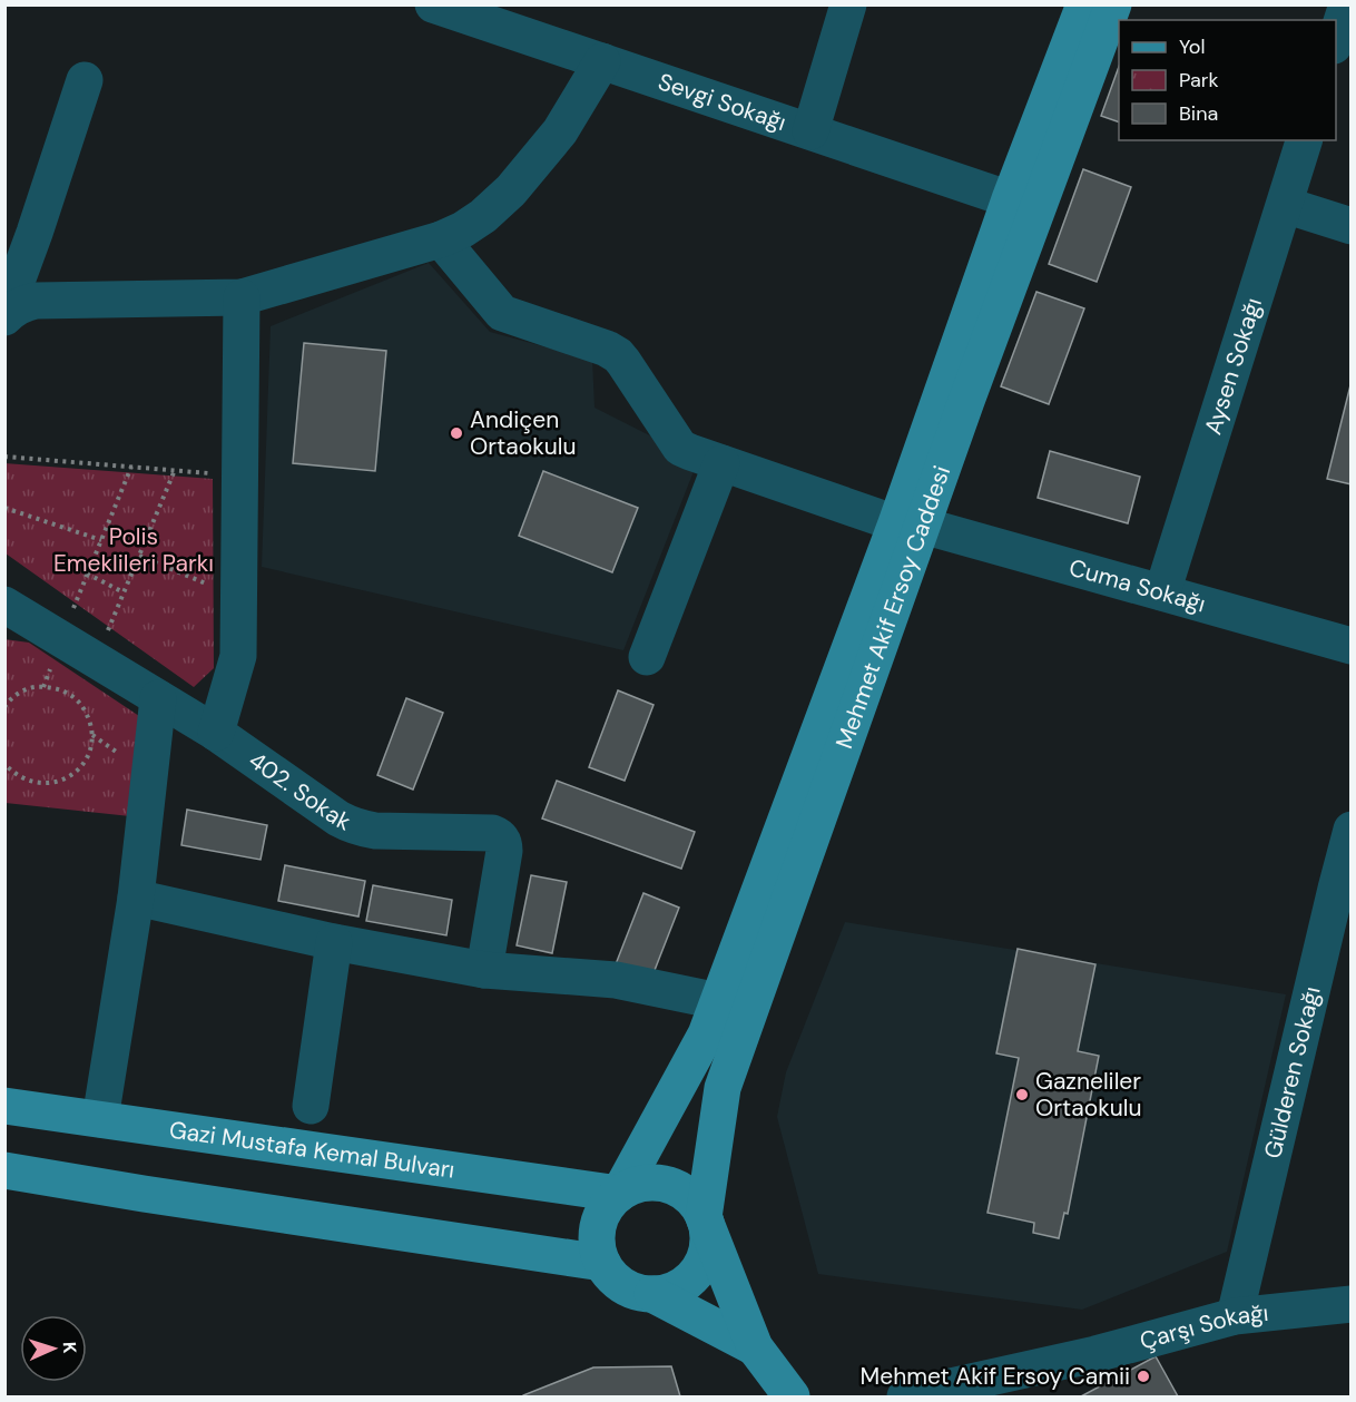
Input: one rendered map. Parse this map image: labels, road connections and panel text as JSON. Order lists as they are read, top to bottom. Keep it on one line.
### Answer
{"streets":{"main road":["Mehmet Akif Ersoy Caddesi","Gazi Mustafa Kemal Bulvarı"],"street":["Sevgi Sokağı","Aysen Sokağı","Cuma Sokağı","402. Sokak","Gülderen Sokağı","Çarşı Sokağı"]},"crossings":[["Sevgi Sokağı","Mehmet Akif Ersoy Caddesi"],["Aysen Sokağı","Cuma Sokağı"],["Cuma Sokağı","Mehmet Akif Ersoy Caddesi"],["Mehmet Akif Ersoy Caddesi","Gazi Mustafa Kemal Bulvarı"],["Gülderen Sokağı","Çarşı Sokağı"]],"parks":["Polis Emeklileri Parkı"],"places":["Andiçen Ortaokulu","Gazneliler Ortaokulu","Mehmet Akif Ersoy Camii"],"legend":["Yol","Park","Bina"],"north":"right"}
